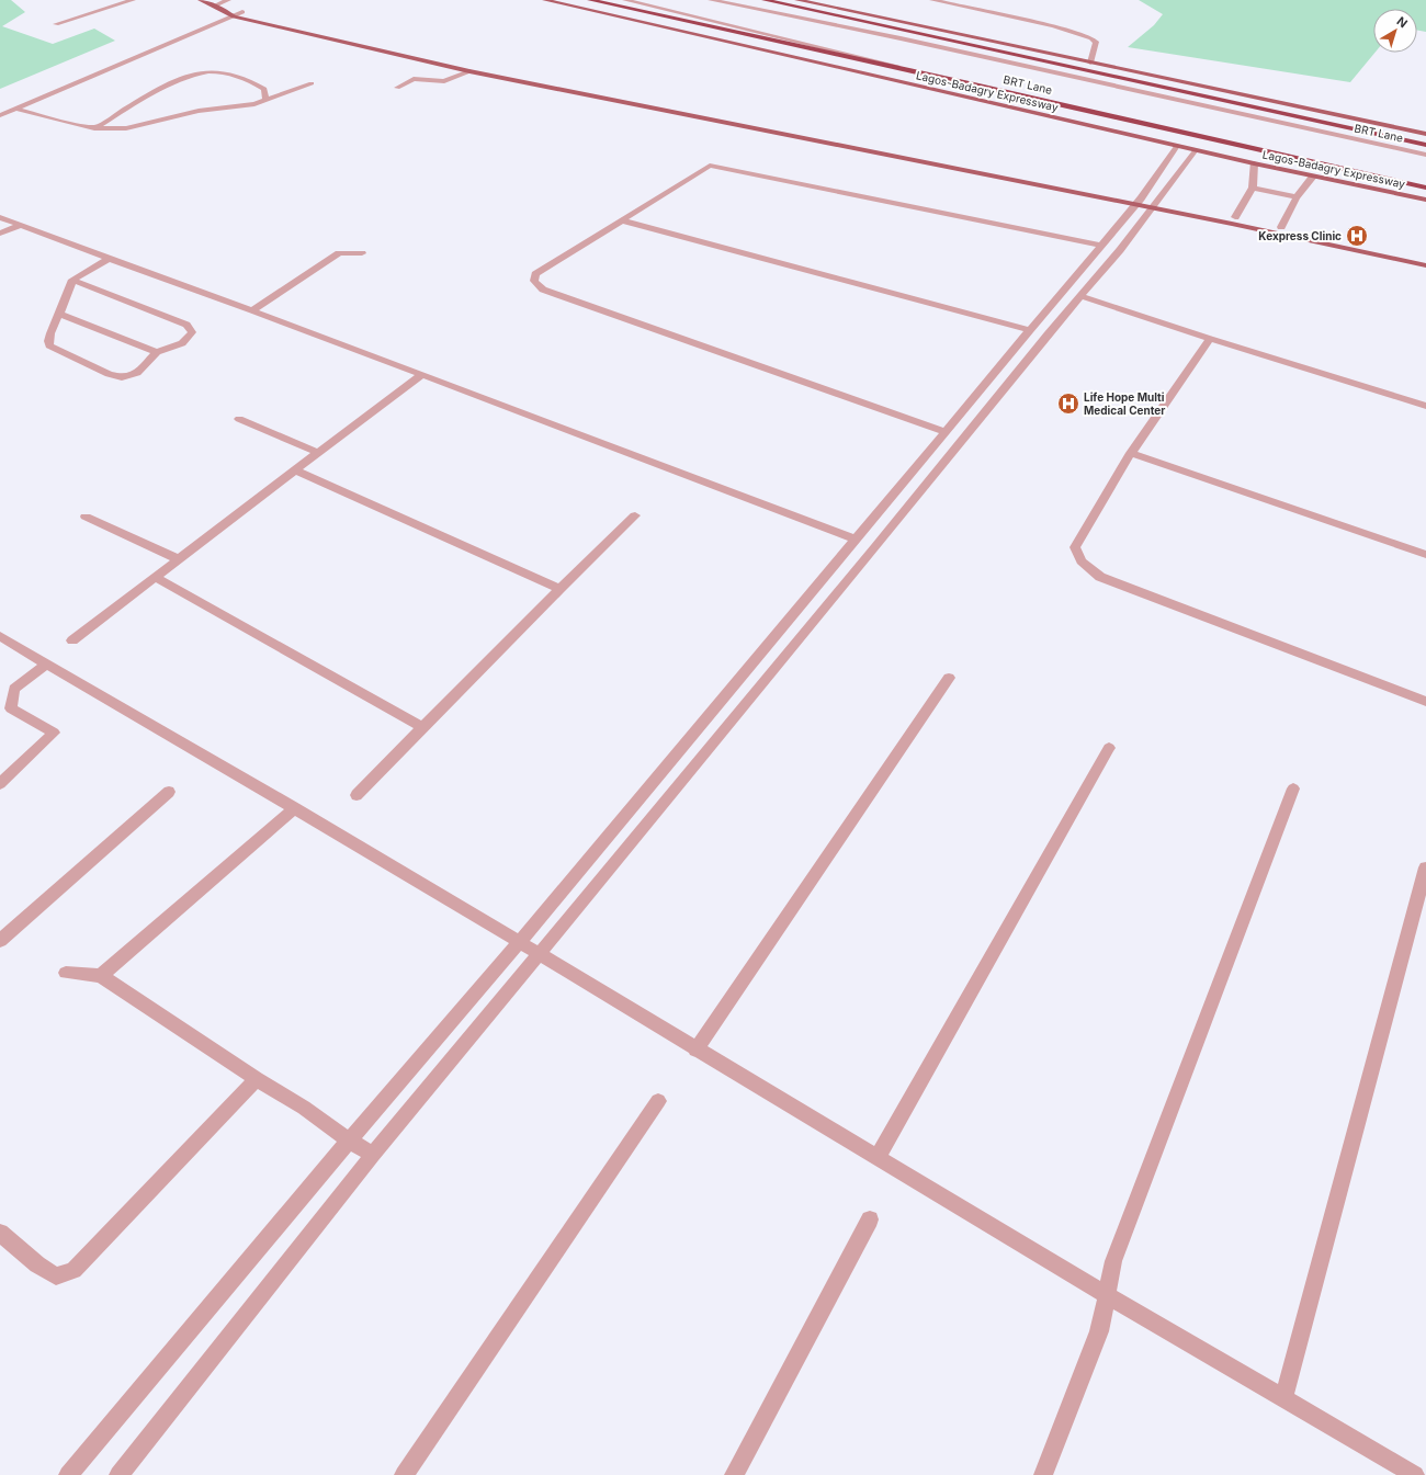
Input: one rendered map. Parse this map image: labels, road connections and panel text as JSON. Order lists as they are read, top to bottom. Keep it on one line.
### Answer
{"streets":{"highway":["Lagos-Badagry Expressway"],"street":["BRT Lane"]},"crossings":[["BRT Lane","Lagos-Badagry Expressway"]],"places":{"hospital":["Kexpress Clinic","Life Hope Multi Medical Center"]},"north":"top right"}
